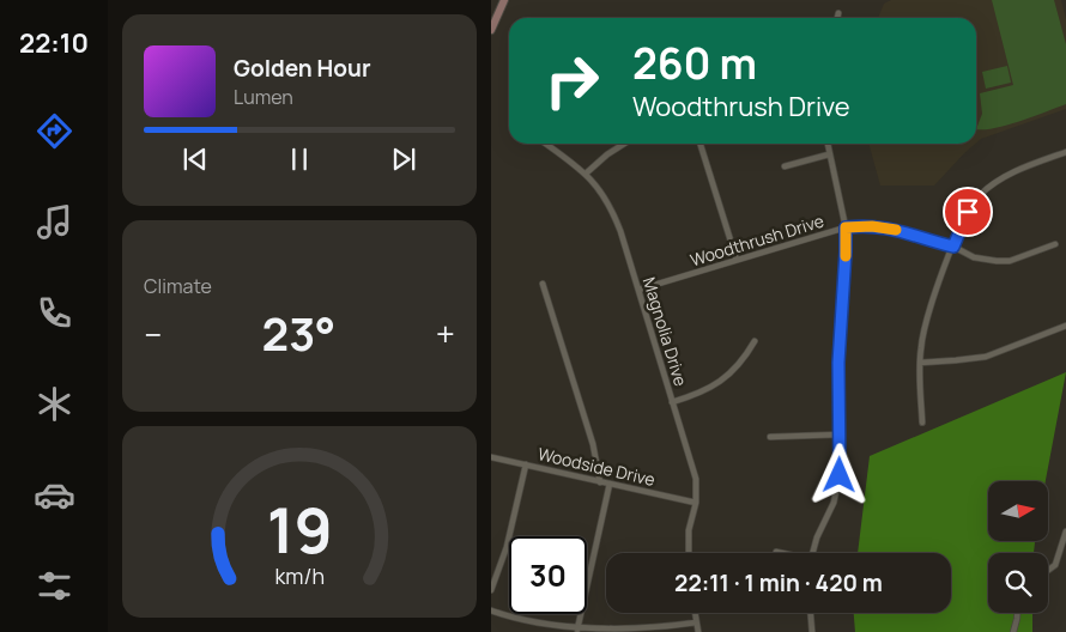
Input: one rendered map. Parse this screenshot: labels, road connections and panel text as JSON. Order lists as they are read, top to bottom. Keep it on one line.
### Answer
{"streets":{"street":["Woodthrush Drive","Magnolia Drive","Woodside Drive"]},"crossings":[["Woodthrush Drive","Magnolia Drive"],["Magnolia Drive","Woodside Drive"]],"north":"right","page":{"tabs":"22:10","turn":["260 m","Woodthrush Drive"],"song":["Golden Hour","Lumen"],"tile":"Climate","heat":["−","23°","+"],"limit":"30","trip":"22:11 · 1 min · 420 m","gauge":["19","km/h"]}}
